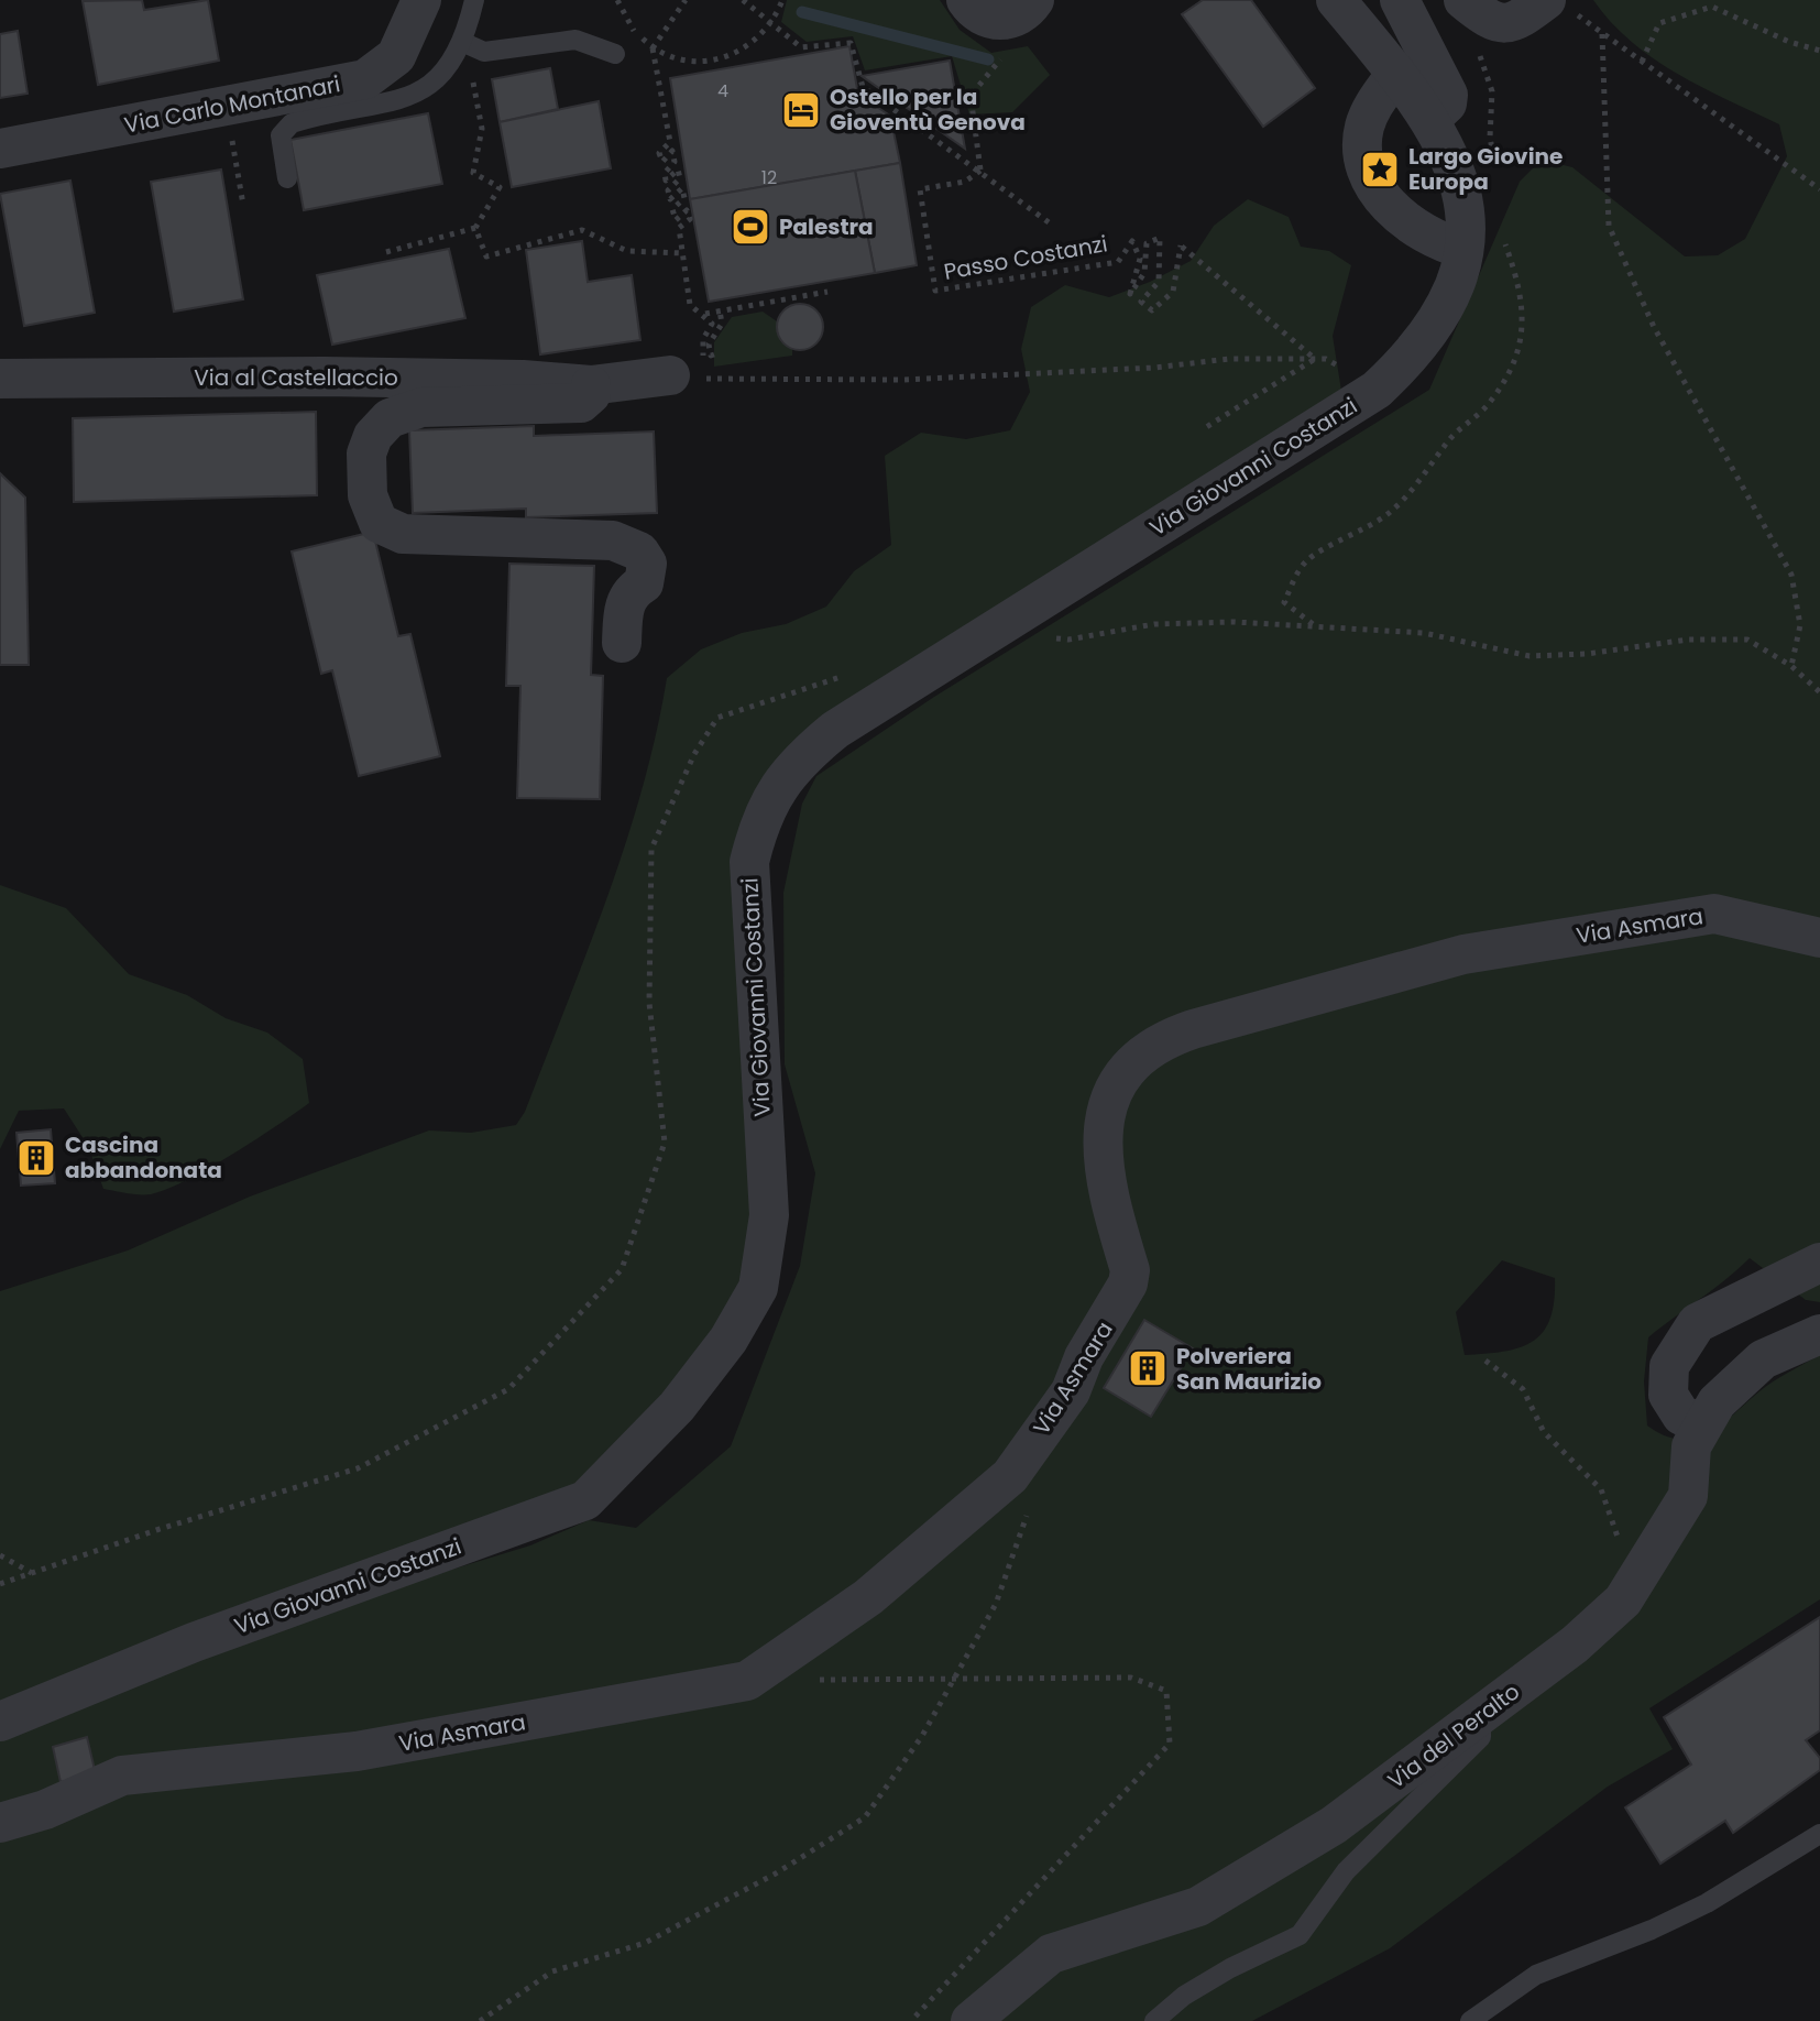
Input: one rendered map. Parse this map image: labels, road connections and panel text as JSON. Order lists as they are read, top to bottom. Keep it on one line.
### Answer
{"streets":{"street":["Via Carlo Montanari","Via al Castellaccio","Via Giovanni Costanzi","Via Asmara","Via del Peralto"],"path":["Passo Costanzi"]},"places":{"hotel":["Ostello per la Gioventù Genova"],"place":["Largo Giovine Europa"],"sports":["Palestra"],"building":["Cascina abbandonata","Polveriera San Maurizio"]},"house_numbers":["4","12"]}
